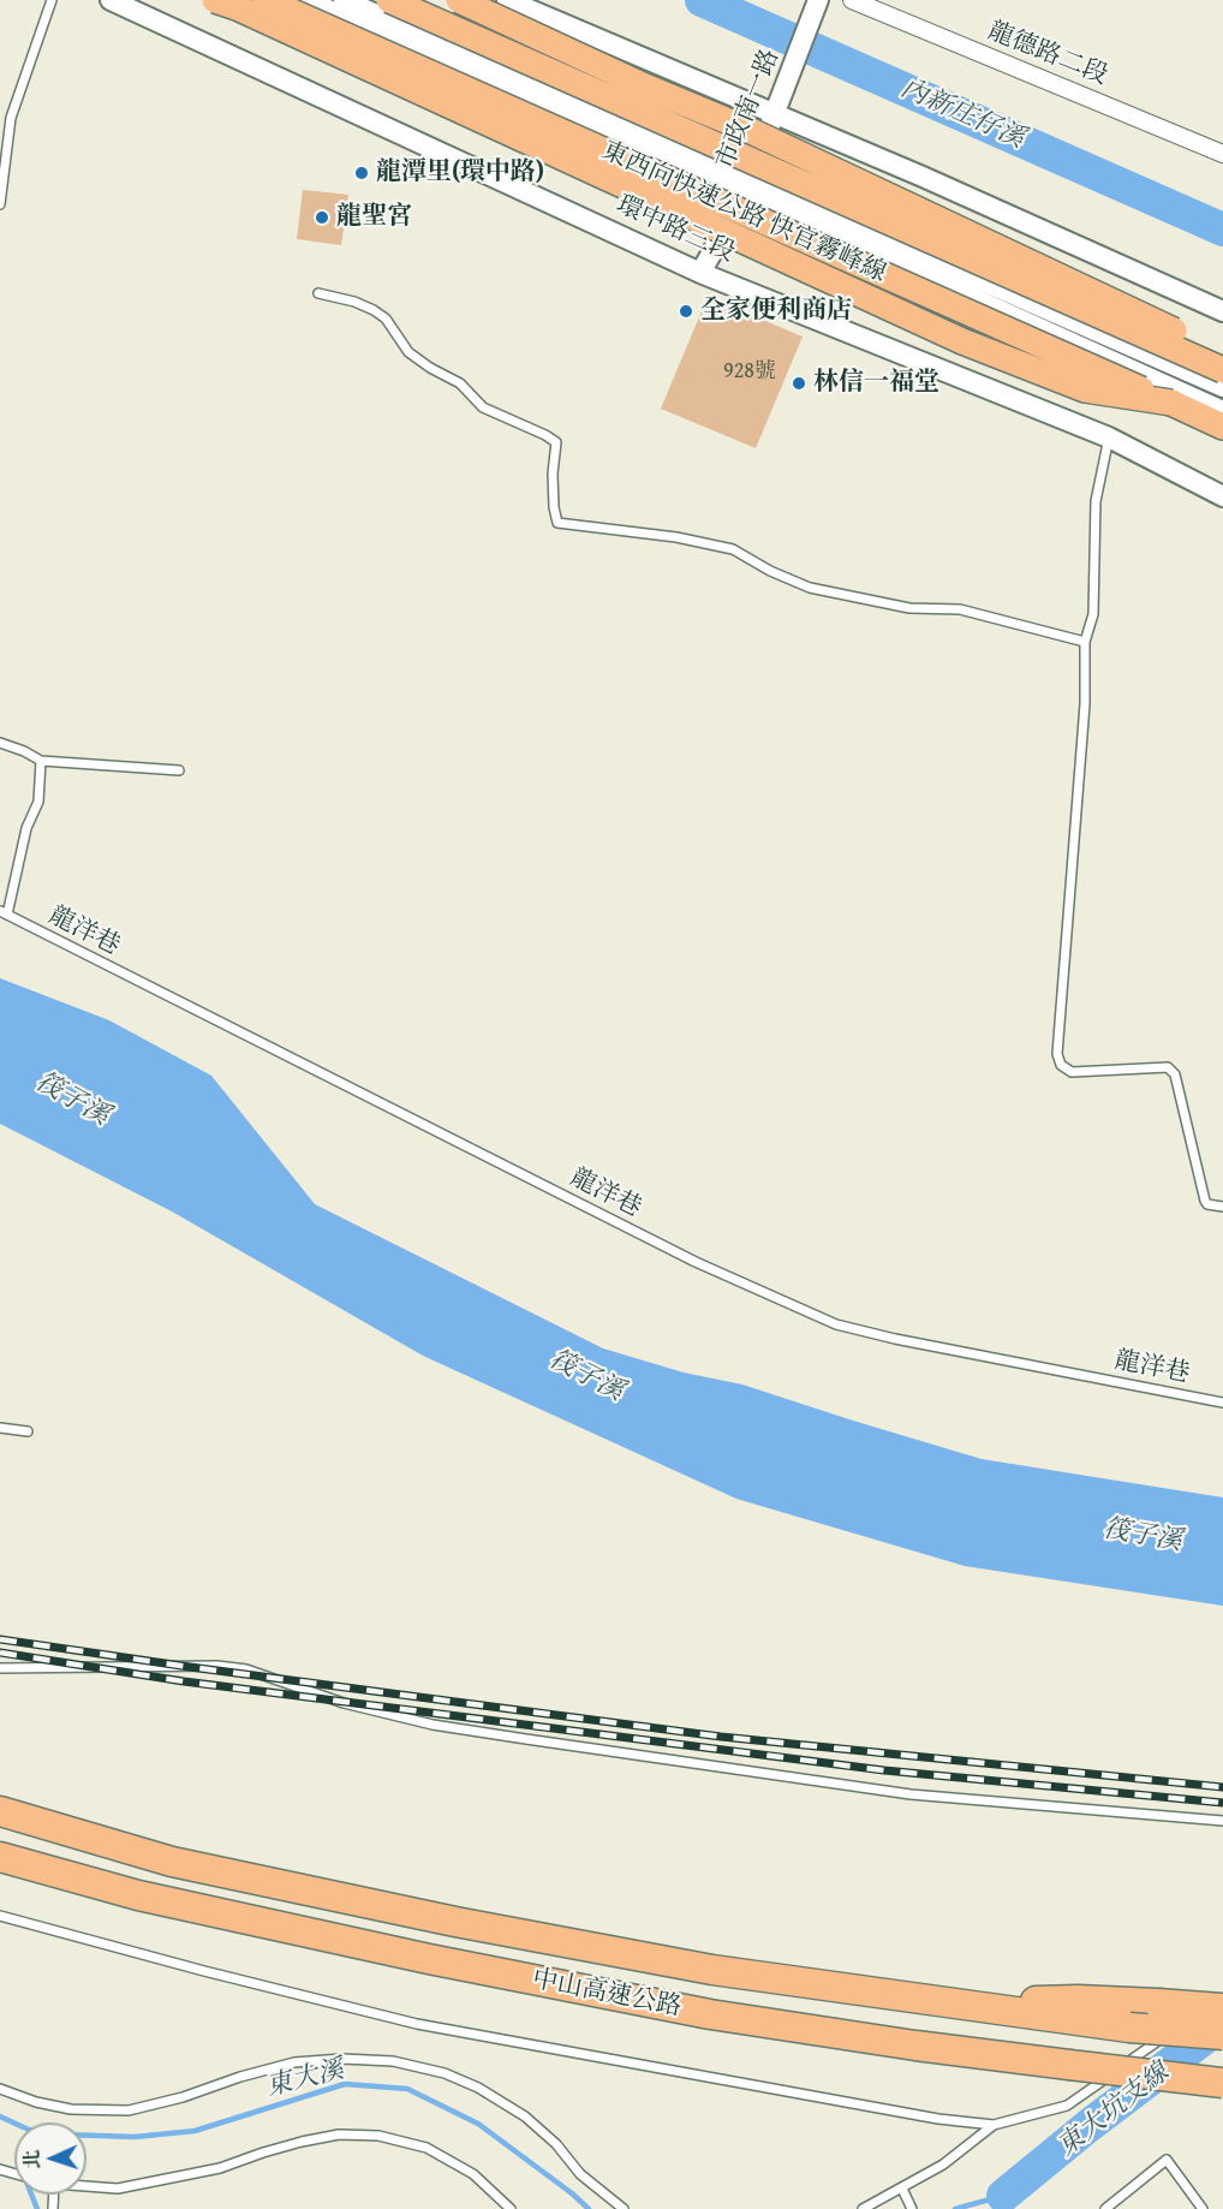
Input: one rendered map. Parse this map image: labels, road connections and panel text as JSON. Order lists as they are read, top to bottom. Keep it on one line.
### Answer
{"streets":{"highway":["東西向快速公路 快官霧峰線","中山高速公路"],"street":["龍德路二段","市政南一路","環中路三段"],"lane":["龍洋巷"]},"crossings":[["市政南一路","環中路三段"]],"water":["內新庄仔溪","筏子溪","東大溪","東大坑支線"],"places":["龍潭里(環中路)","龍聖宮","全家便利商店","林信一福堂"],"house_numbers":["928號"],"north":"left"}
